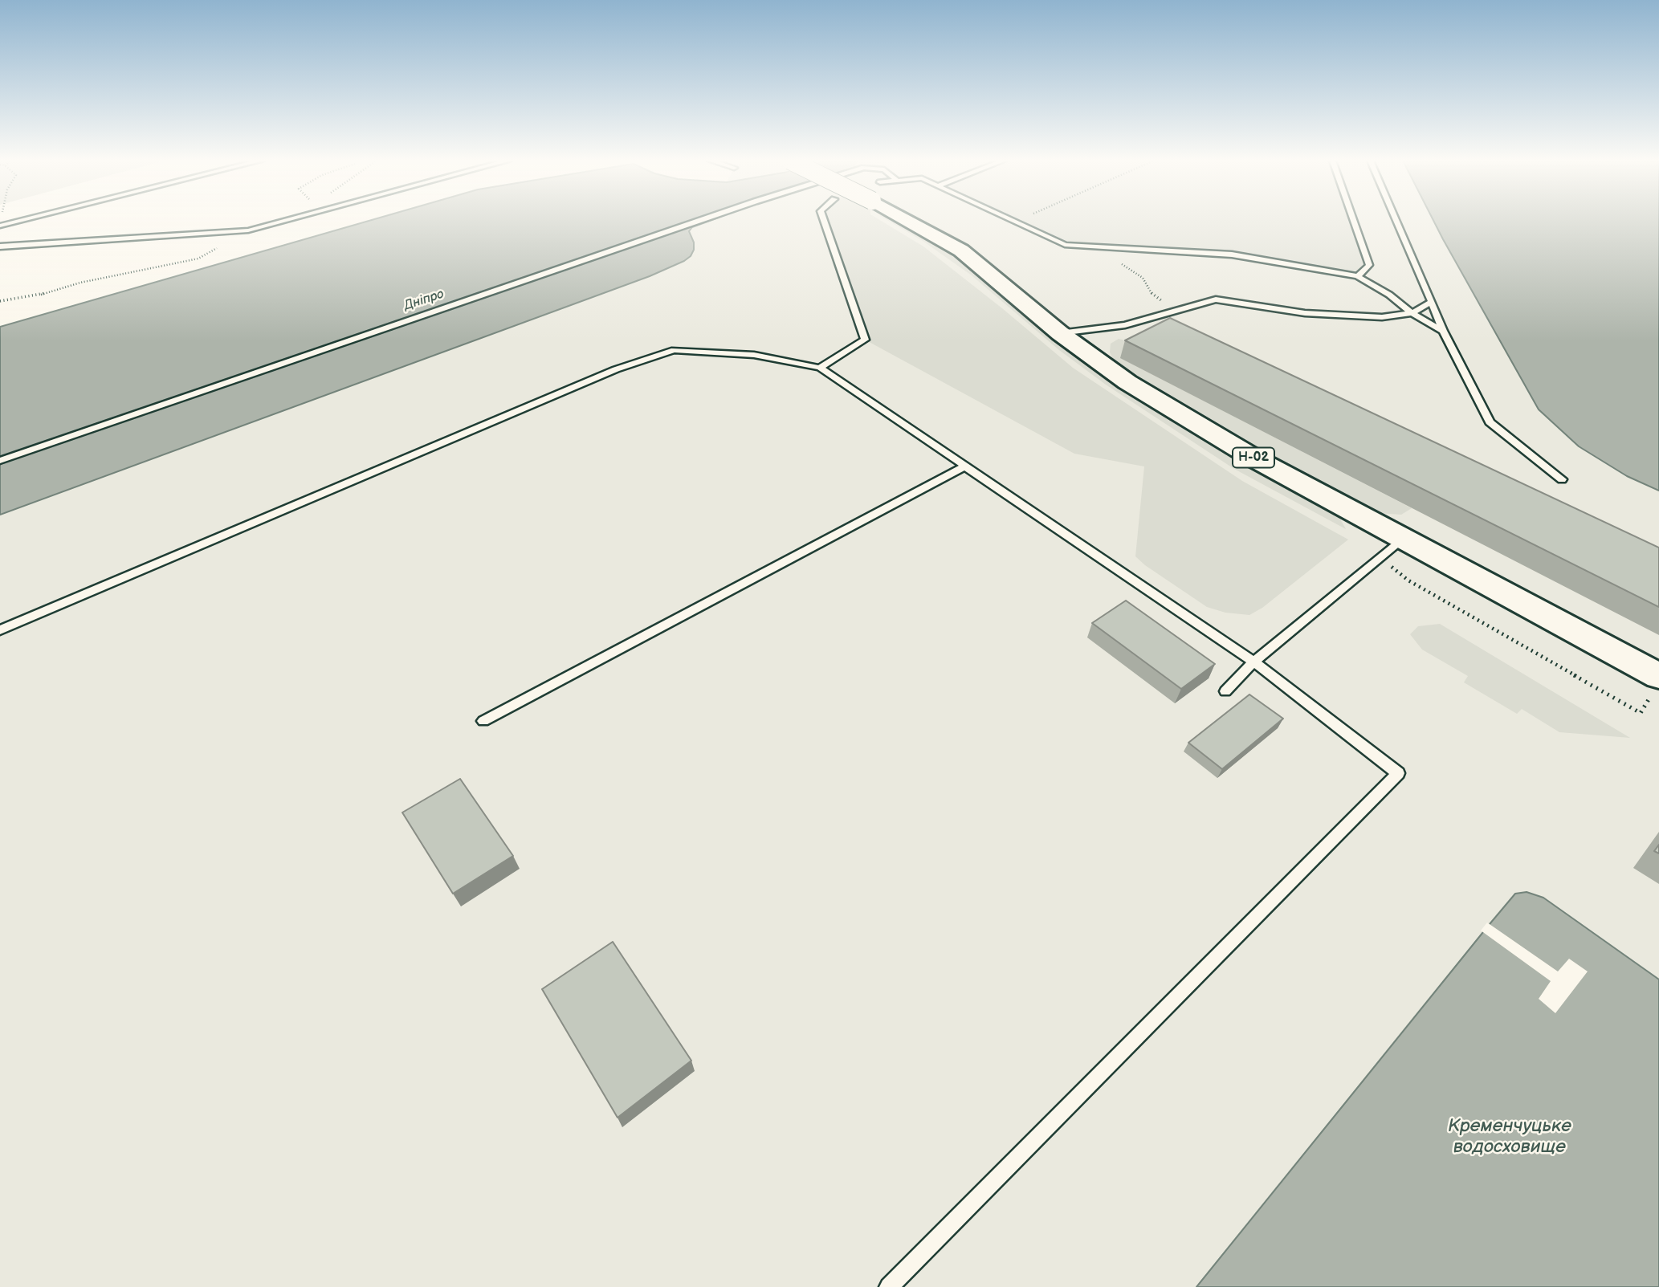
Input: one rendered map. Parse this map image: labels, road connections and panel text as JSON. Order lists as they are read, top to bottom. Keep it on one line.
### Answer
{"streets":{"main road":["Н-02"]},"water":["Дніпро","Кременчуцьке водосховище"]}
